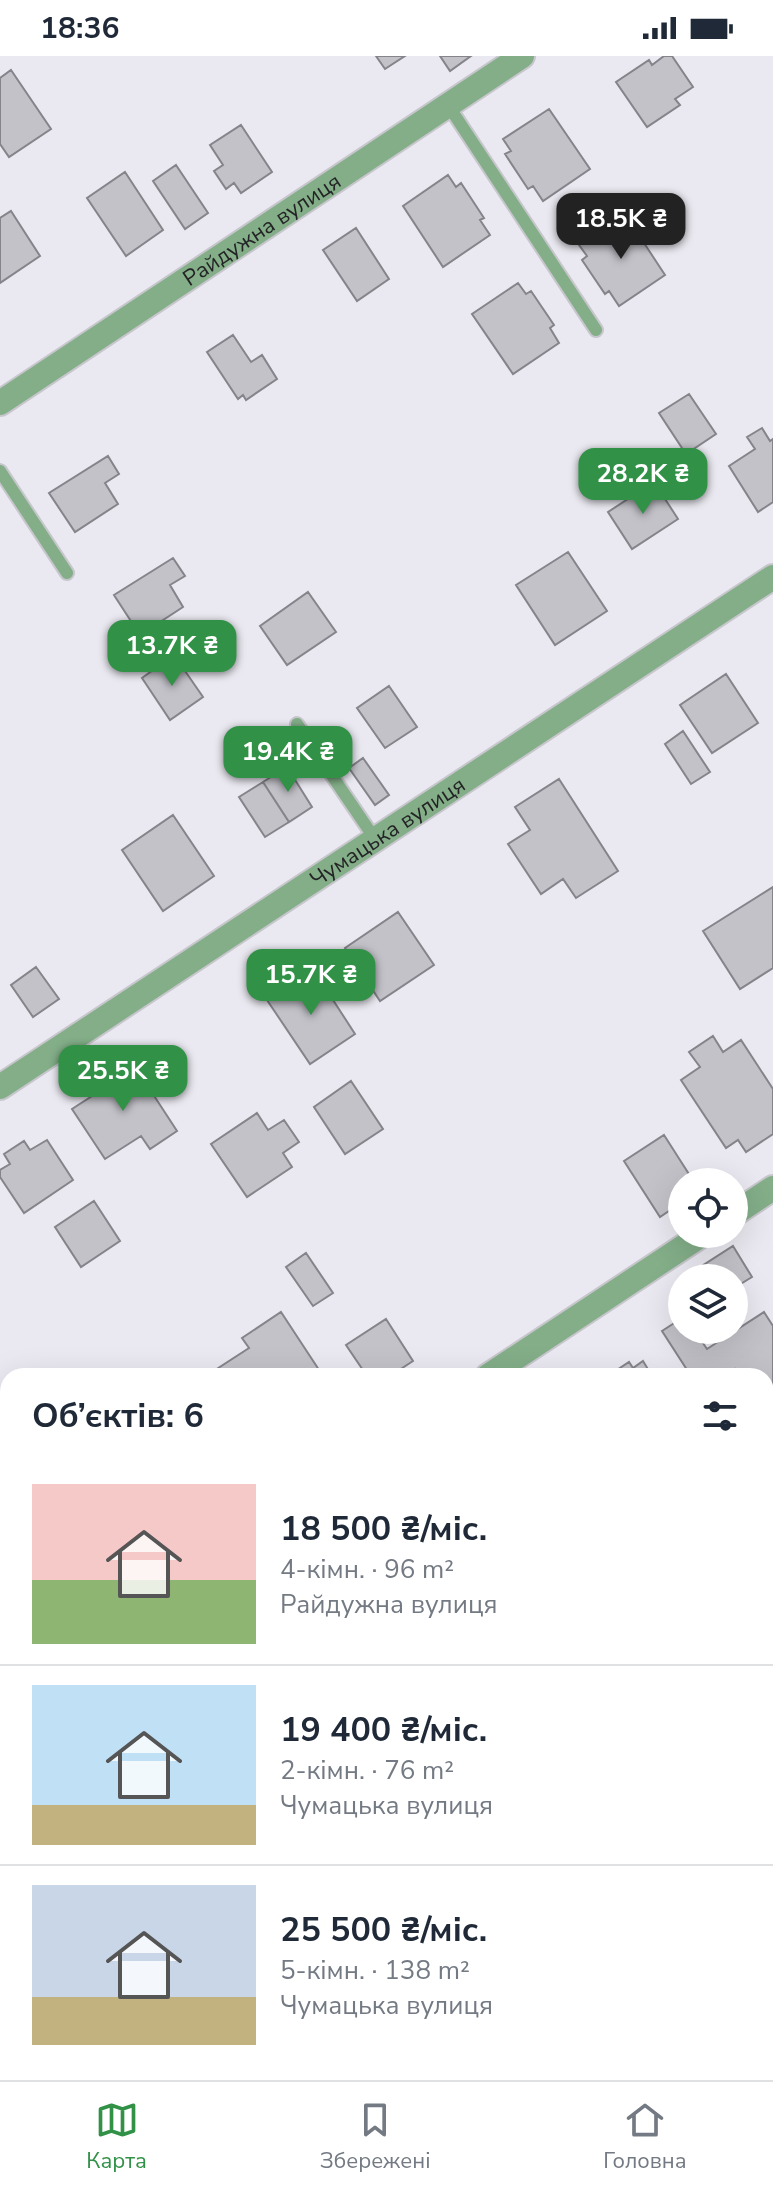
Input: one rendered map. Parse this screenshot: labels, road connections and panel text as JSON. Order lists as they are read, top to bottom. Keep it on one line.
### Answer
{"streets":{"street":["Райдужна вулиця","Чумацька вулиця"]},"page":{"status":"18:36","price":["18.5K ₴","28.2K ₴","13.7K ₴","19.4K ₴","15.7K ₴","25.5K ₴"],"heading":"Об’єктів: 6","list":[{"name":"18 500 ₴/міс.","note":"4-кімн. · 96 m² · Райдужна вулиця"},{"name":"19 400 ₴/міс.","note":"2-кімн. · 76 m² · Чумацька вулиця"},{"name":"25 500 ₴/міс.","note":"5-кімн. · 138 m² · Чумацька вулиця"}],"tabs":["Карта","Збережені","Головна"]}}
